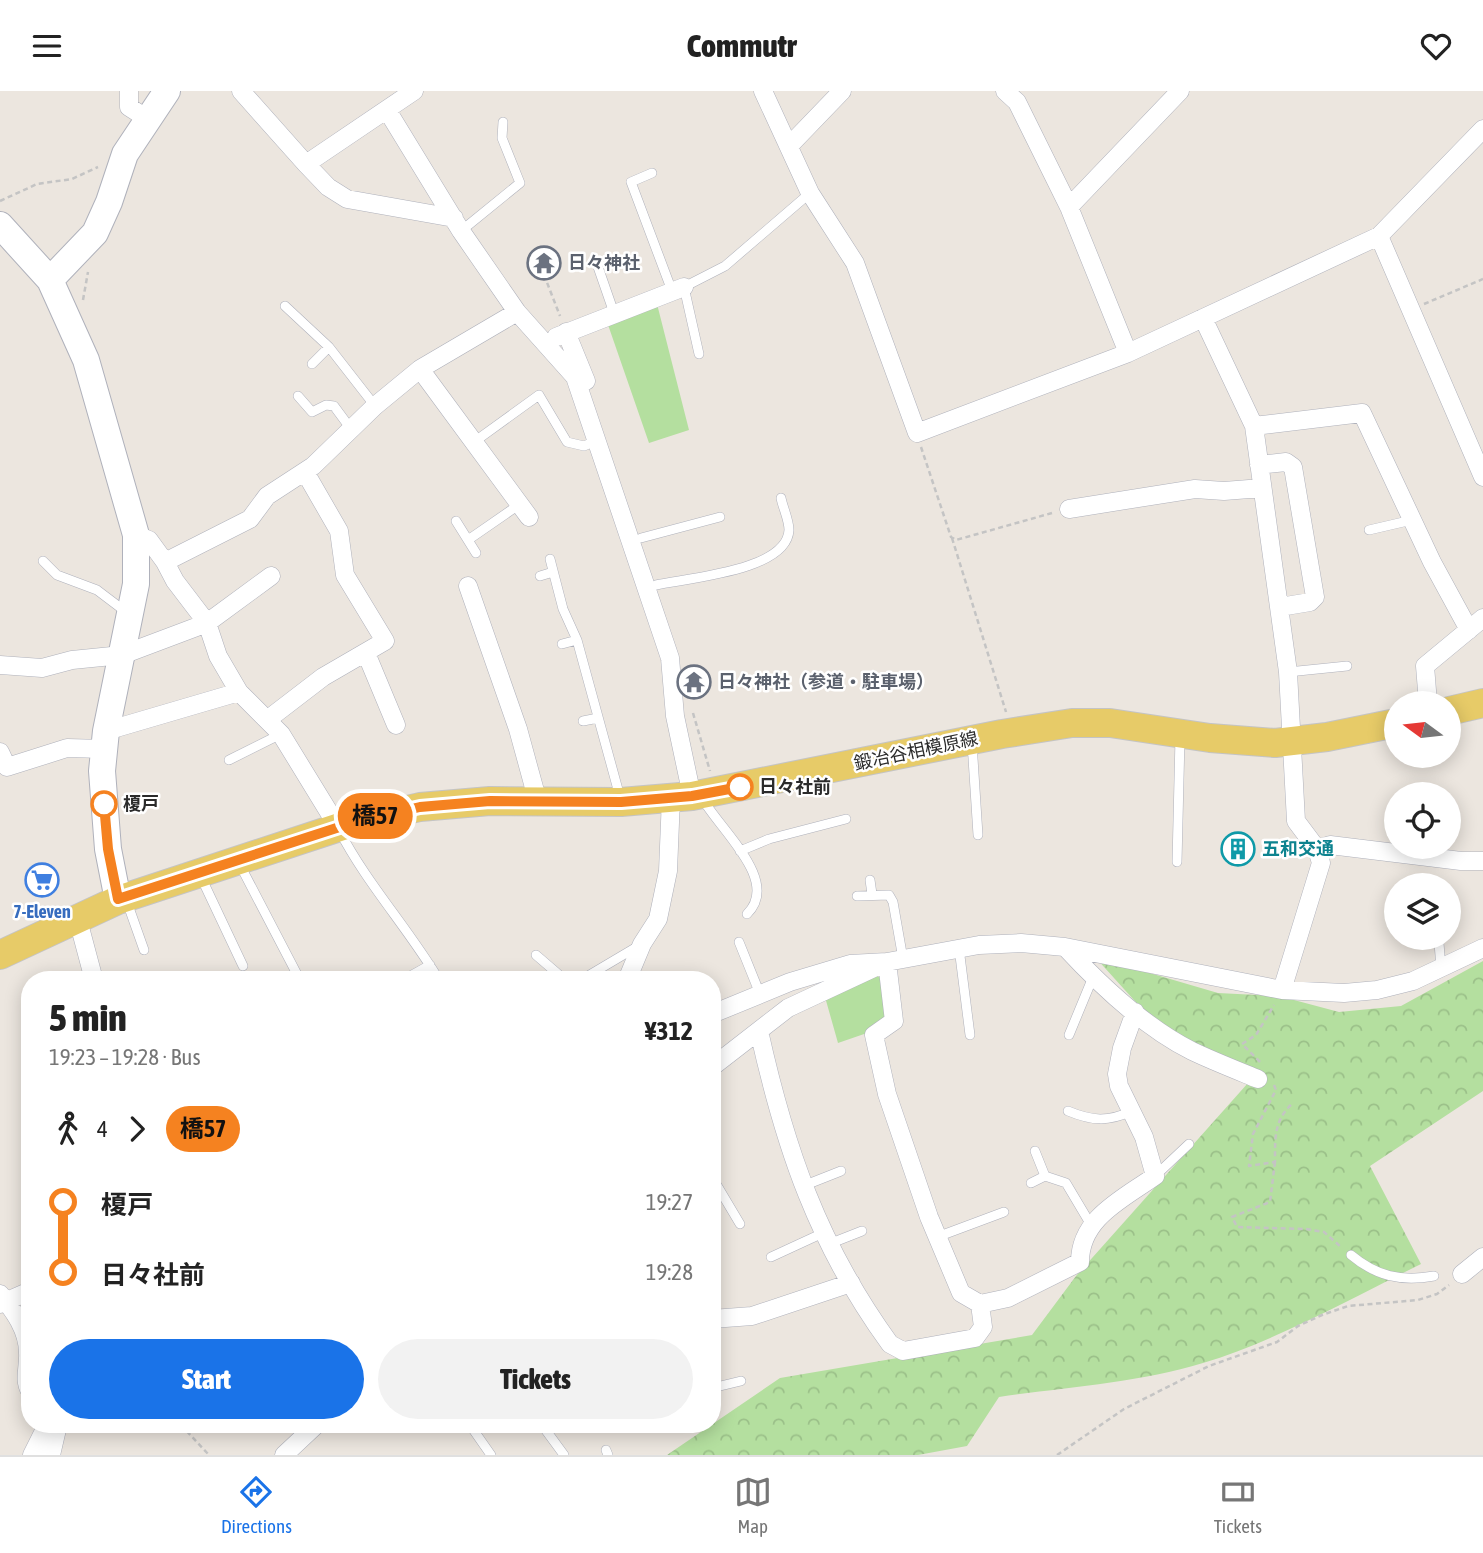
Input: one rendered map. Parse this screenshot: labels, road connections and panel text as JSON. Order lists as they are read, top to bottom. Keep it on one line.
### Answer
{"streets":{"main road":["鍛冶谷相模原線"]},"places":{"temple":["日々神社","日々神社（参道・駐車場）"],"other":["日々社前","榎戸"],"building":["五和交通"],"supermarket":["7-Eleven"]},"lines":["bus line 橋57"],"north":"left","page":{"header":"Commutr","on_map":"橋57","heading":["5 min","19:23 – 19:28 · Bus","¥312"],"legs":["4","橋57"],"list":[{"name":"榎戸","value":"19:27"},{"name":"日々社前","value":"19:28"}],"buttons":["Start","Tickets"],"tabs":["Directions","Map","Tickets"]}}
